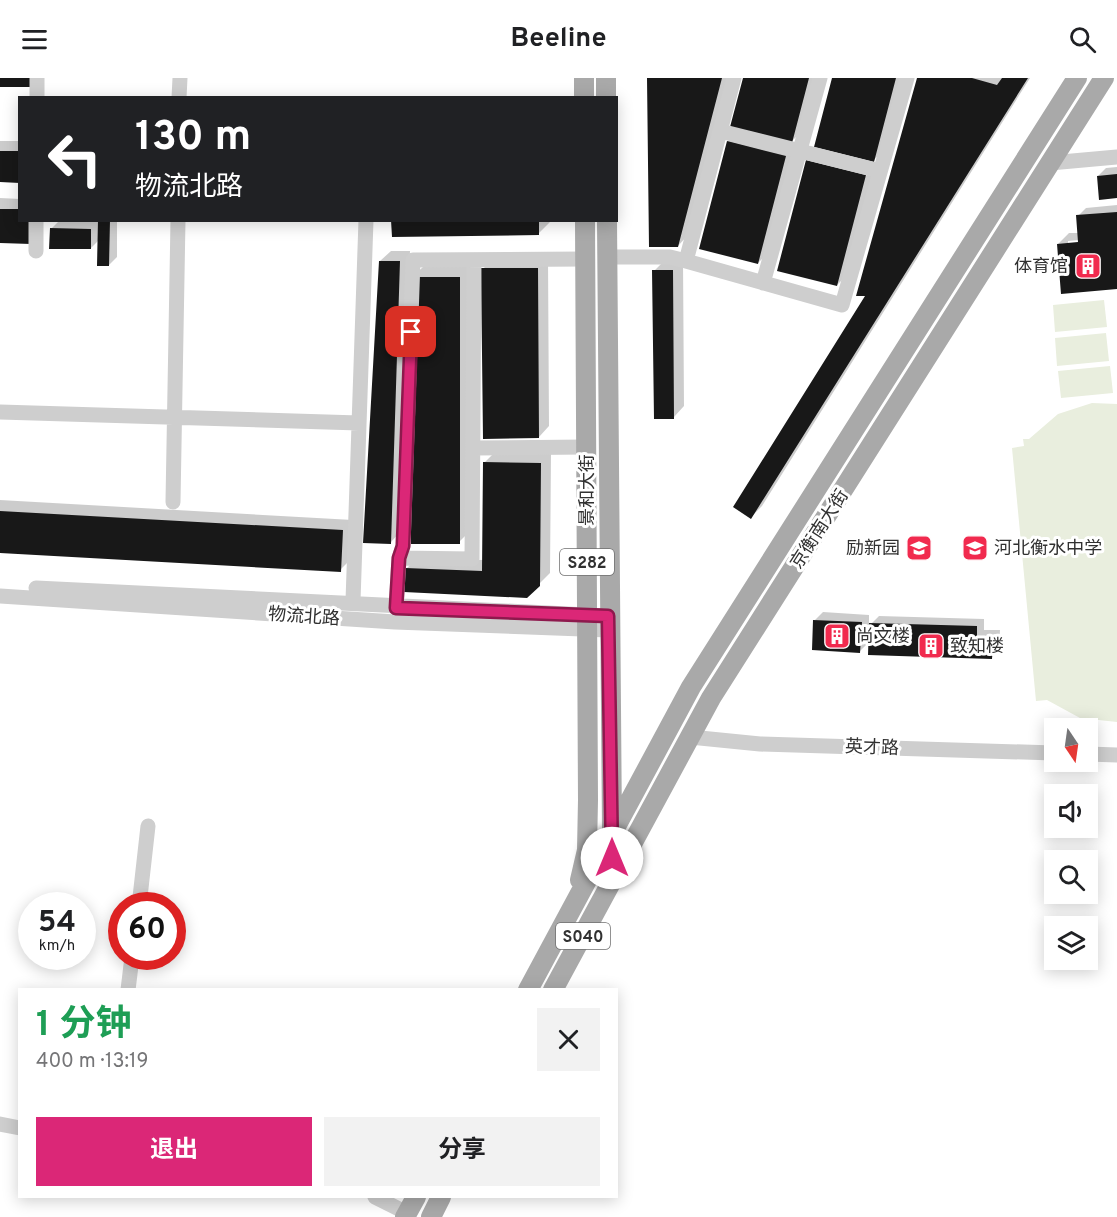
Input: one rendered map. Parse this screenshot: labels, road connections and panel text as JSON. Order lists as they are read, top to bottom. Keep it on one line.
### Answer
{"streets":{"main road":["景和大街","京衡南大街","S282","S040"],"street":["物流北路","英才路"]},"crossings":[["景和大街","京衡南大街"],["景和大街","物流北路"],["京衡南大街","英才路"]],"places":{"building":["体育馆","尚文楼","致知楼"],"school or university":["励新园","河北衡水中学"]},"north":"bottom","page":{"header":"Beeline","turn":["130 m","物流北路"],"speed":"54 km/h","limit":"60","heading":["1 分钟","400 m · 13:19"],"buttons":["退出","分享"]}}
